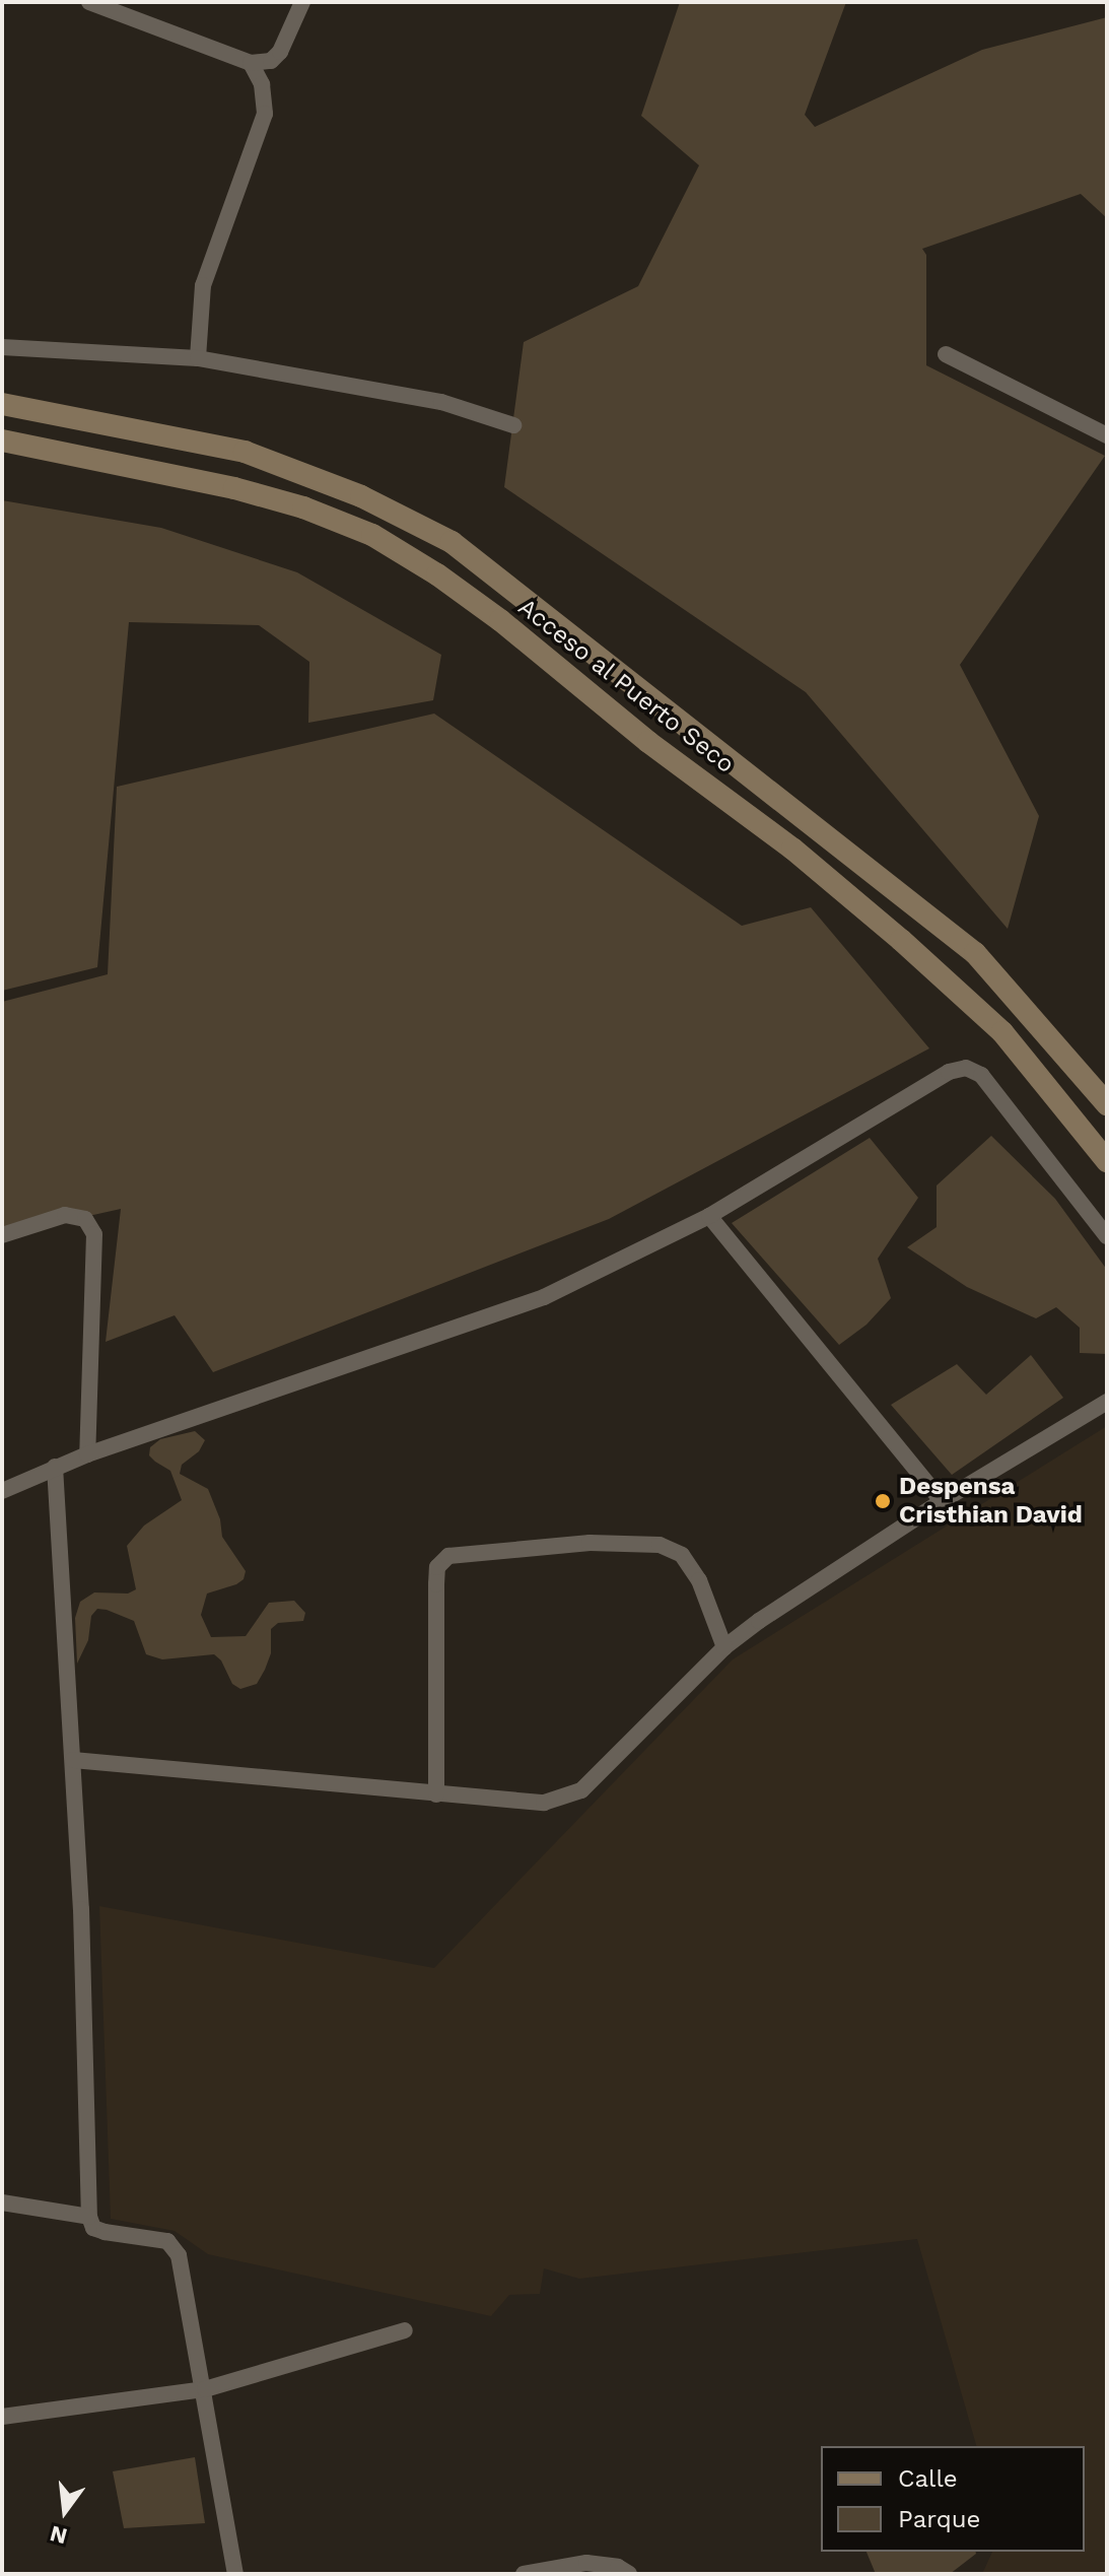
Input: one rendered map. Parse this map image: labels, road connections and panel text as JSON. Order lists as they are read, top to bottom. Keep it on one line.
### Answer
{"streets":{"main road":["Acceso al Puerto Seco"]},"places":["Despensa Cristhian David"],"legend":["Calle","Parque"],"north":"bottom"}
